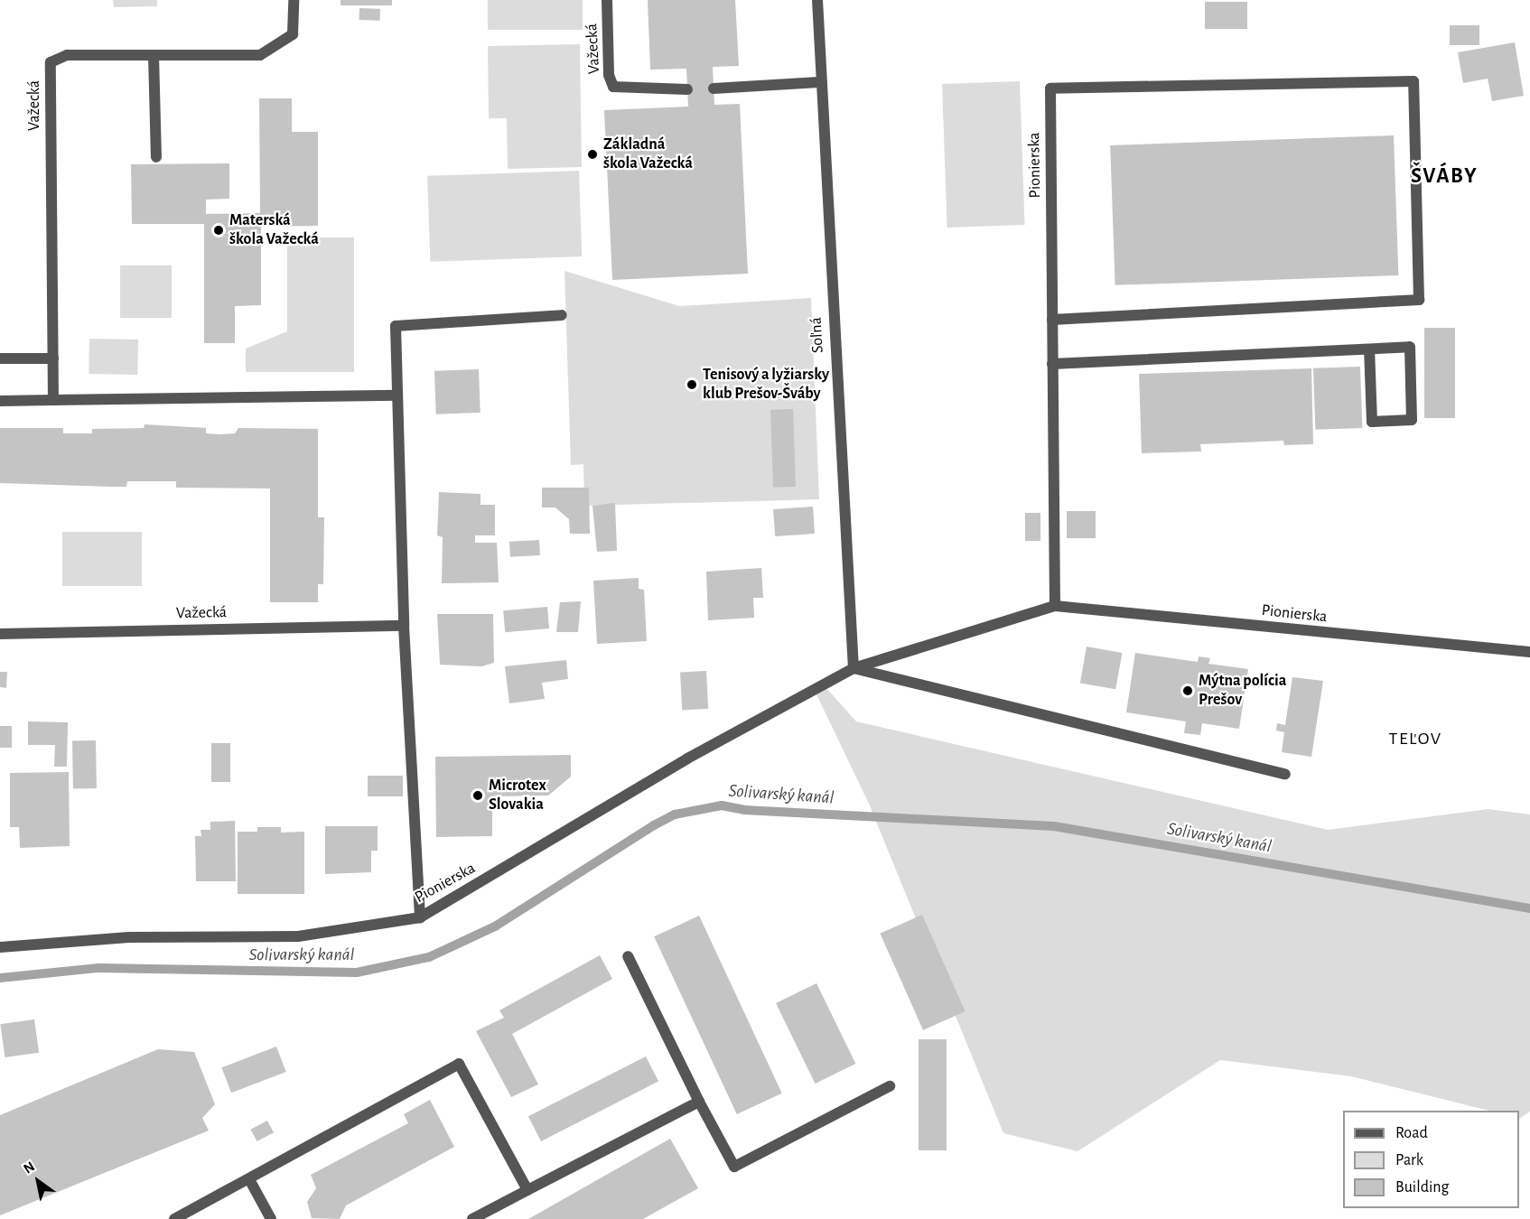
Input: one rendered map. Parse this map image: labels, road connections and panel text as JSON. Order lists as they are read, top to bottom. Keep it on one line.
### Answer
{"streets":{"street":["Važecká","Pionierska","Soľná"]},"crossings":[["Pionierska","Soľná"]],"districts":["ŠVÁBY","TEĽOV"],"water":["Solivarský kanál"],"places":["Základná škola Važecká","Materská škola Važecká","Tenisový a lyžiarsky klub Prešov-Šváby","Mýtna polícia Prešov","Microtex Slovakia"],"legend":["Road","Park","Building"],"north":"top left"}
